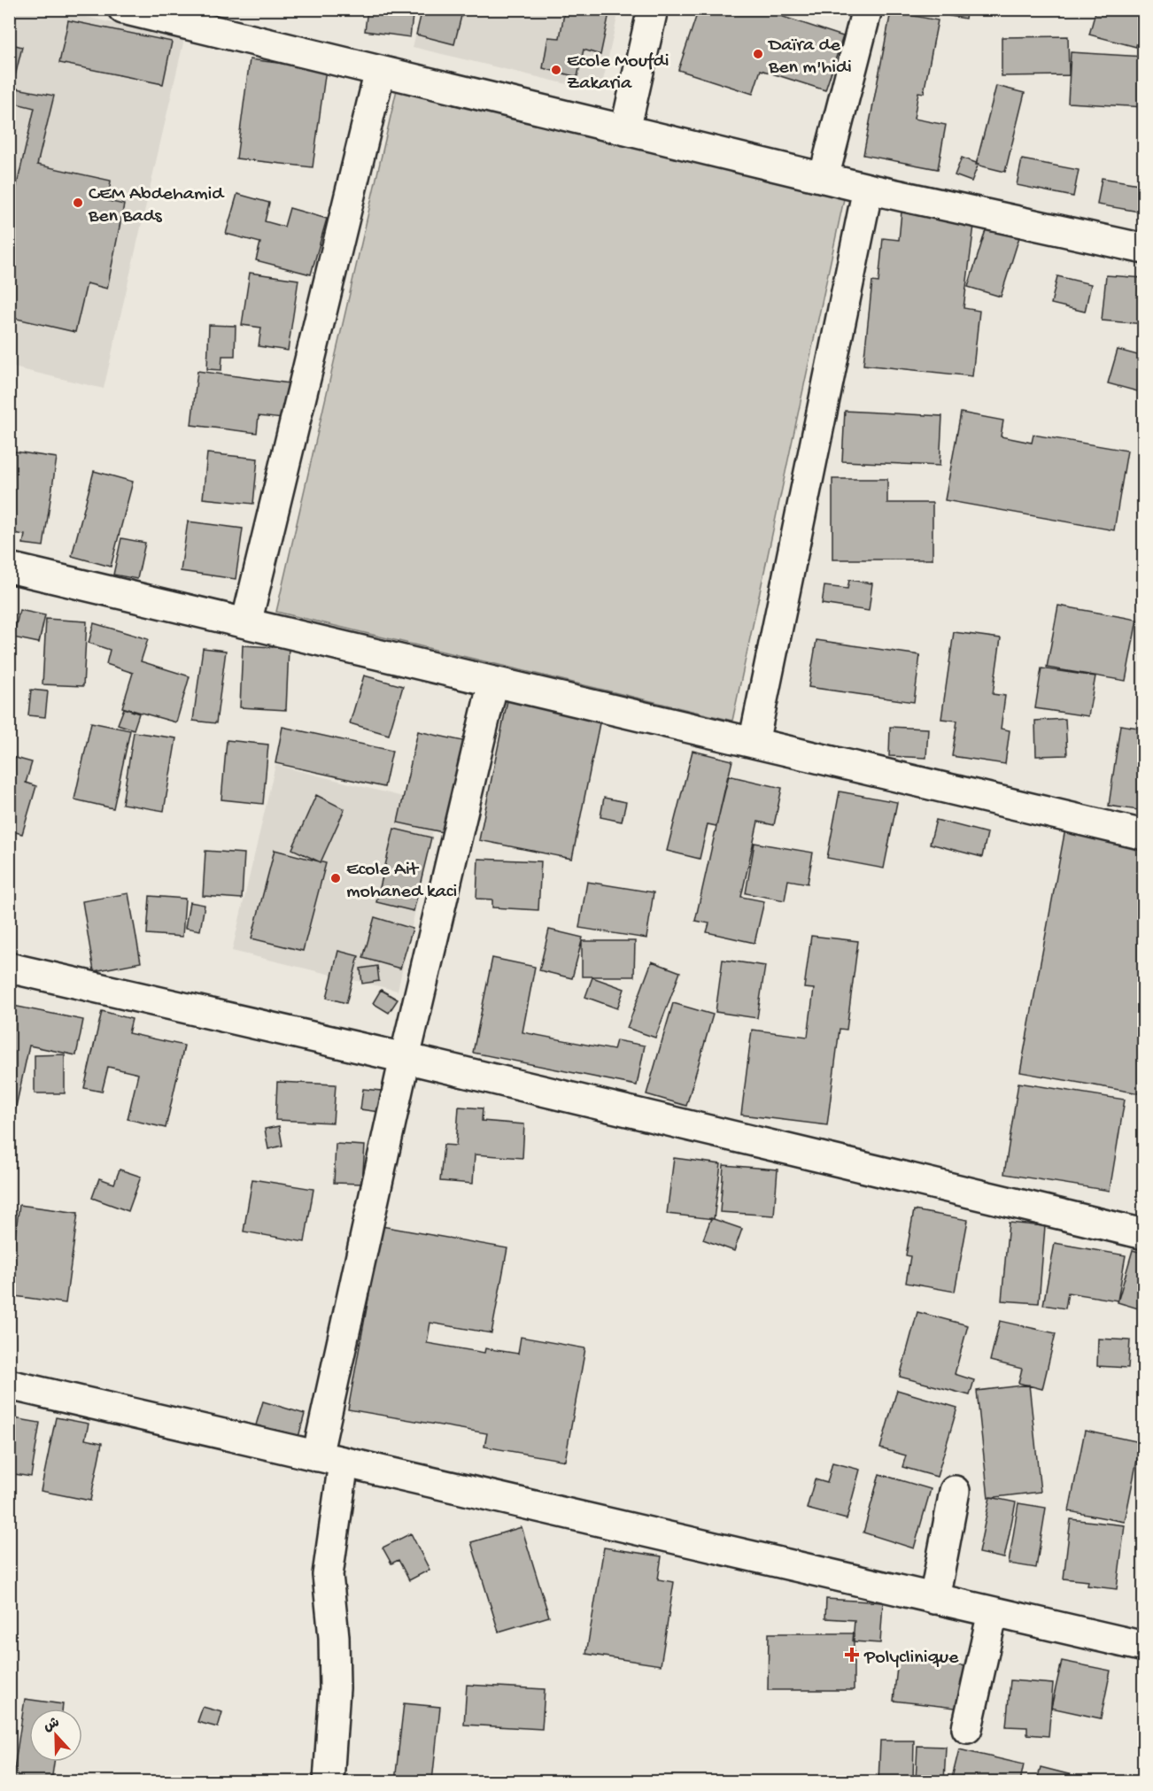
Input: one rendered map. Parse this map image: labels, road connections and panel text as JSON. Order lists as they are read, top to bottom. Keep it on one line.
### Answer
{"places":{"other":["Daïra de Ben m'hidi","Ecole Moufdi Zakaria","CEM Abdehamid Ben Bads","Ecole Ait mohaned kaci"],"health":["Polyclinique"]},"north":"top"}
